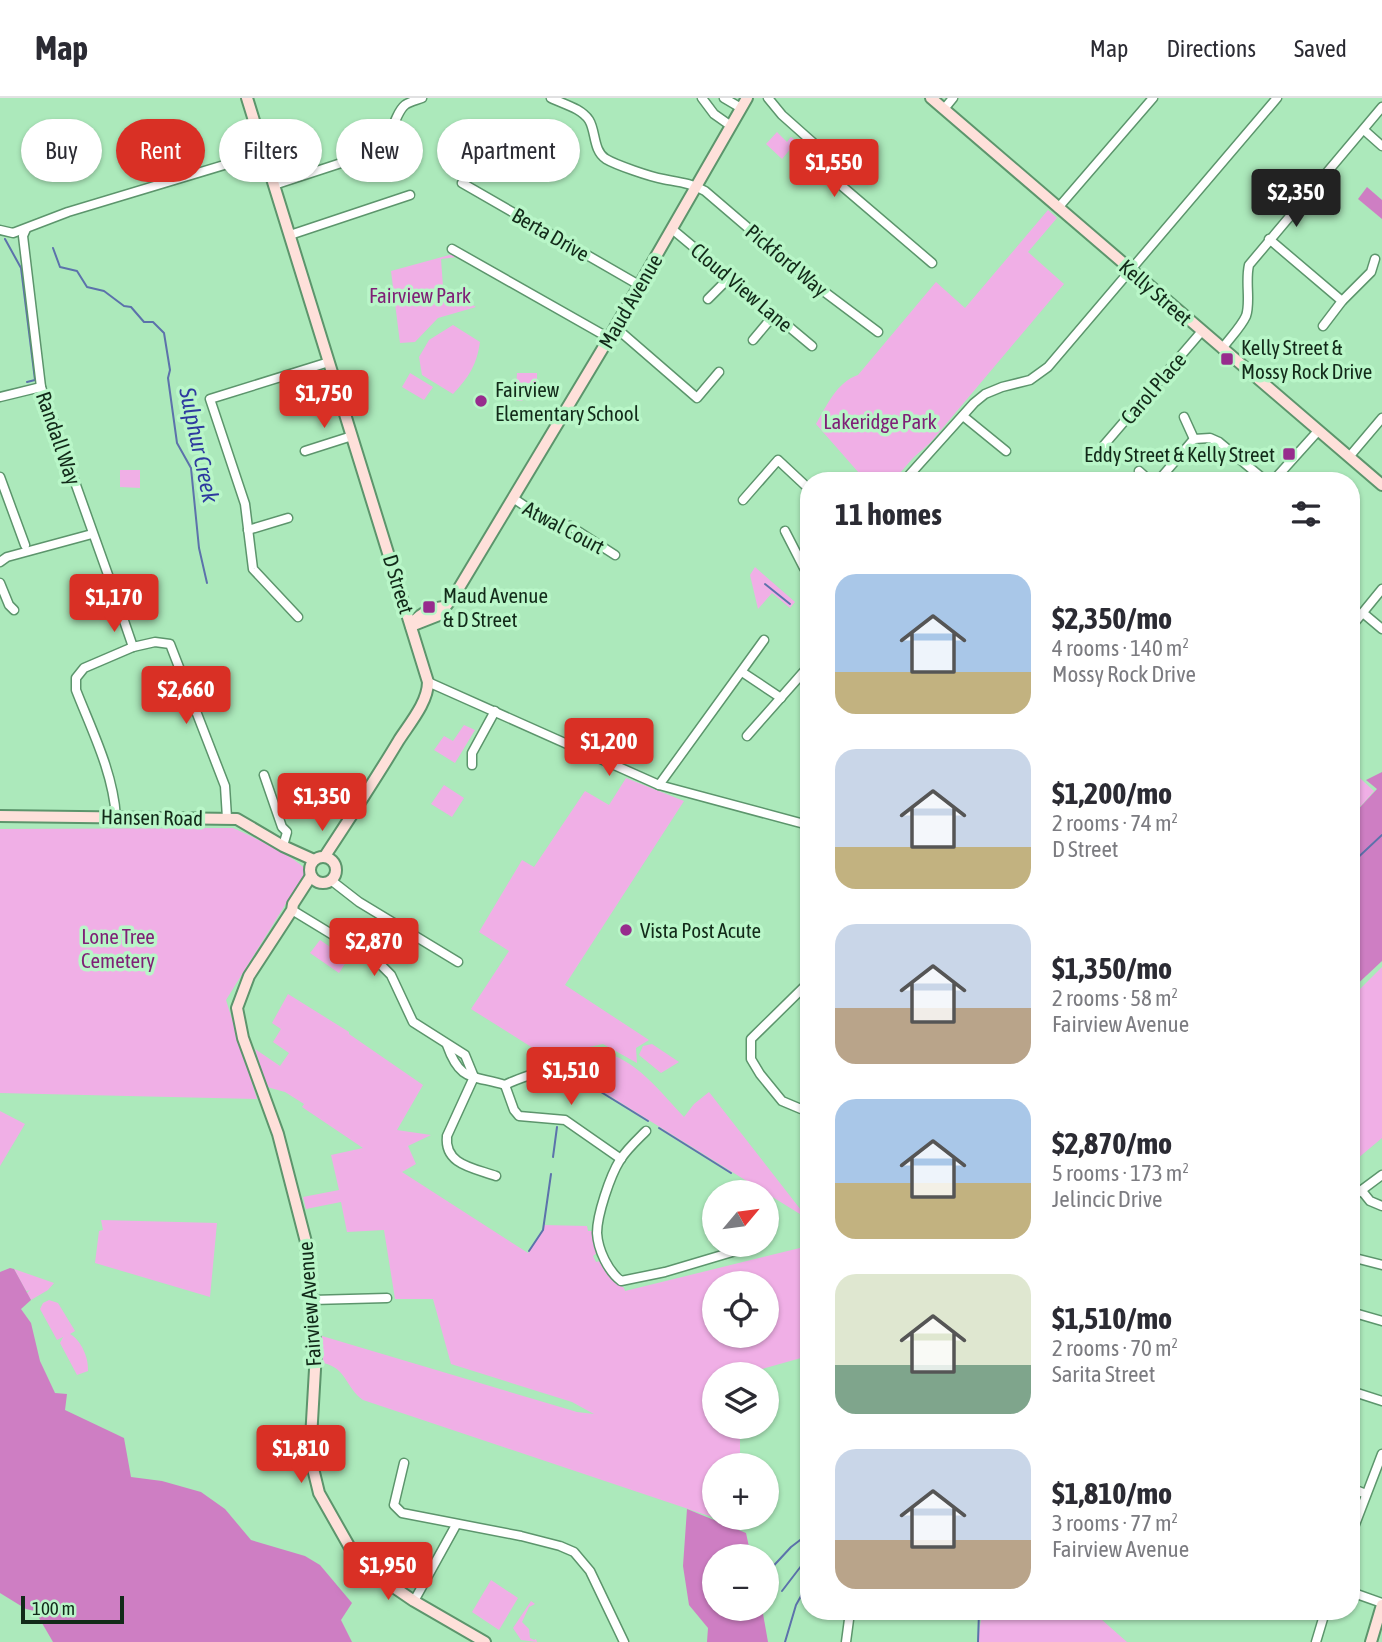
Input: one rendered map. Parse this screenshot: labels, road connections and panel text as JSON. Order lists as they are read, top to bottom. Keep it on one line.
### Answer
{"streets":{"main road":["Kelly Street","Maud Avenue","D Street","Hansen Road","Fairview Avenue"],"street":["Berta Drive","Pickford Way","Cloud View Lane","Carol Place","Randall Way","Atwal Court"]},"crossings":[["Berta Drive","Maud Avenue"],["Pickford Way","Maud Avenue"],["Cloud View Lane","Maud Avenue"],["Kelly Street","Carol Place"],["Maud Avenue","Atwal Court"],["Maud Avenue","D Street"],["D Street","Fairview Avenue"],["Hansen Road","Fairview Avenue"]],"water":["Sulphur Creek"],"parks":["Fairview Park","Lakeridge Park","Lone Tree Cemetery"],"places":{"transit":["Kelly Street & Mossy Rock Drive","Eddy Street & Kelly Street","Maud Avenue & D Street"],"other":["Fairview Elementary School","Vista Post Acute"]},"scale_bar":"100 m","north":"top right","page":{"header":"Map","nav":["Map","Directions","Saved"],"chip":["Buy","Rent","Filters","New","Apartment"],"price":["$1,550","$2,350","$1,750","$1,170","$2,660","$1,200","$1,350","$2,870","$1,510","$1,810","$1,950"],"heading":"11 homes","list":[{"name":"$2,350/mo","note":"4 rooms · 140 m² · Mossy Rock Drive"},{"name":"$1,200/mo","note":"2 rooms · 74 m² · D Street"},{"name":"$1,350/mo","note":"2 rooms · 58 m² · Fairview Avenue"},{"name":"$2,870/mo","note":"5 rooms · 173 m² · Jelincic Drive"},{"name":"$1,510/mo","note":"2 rooms · 70 m² · Sarita Street"},{"name":"$1,810/mo","note":"3 rooms · 77 m² · Fairview Avenue"}],"map_buttons":["+","−"],"scale":"100 m"}}
